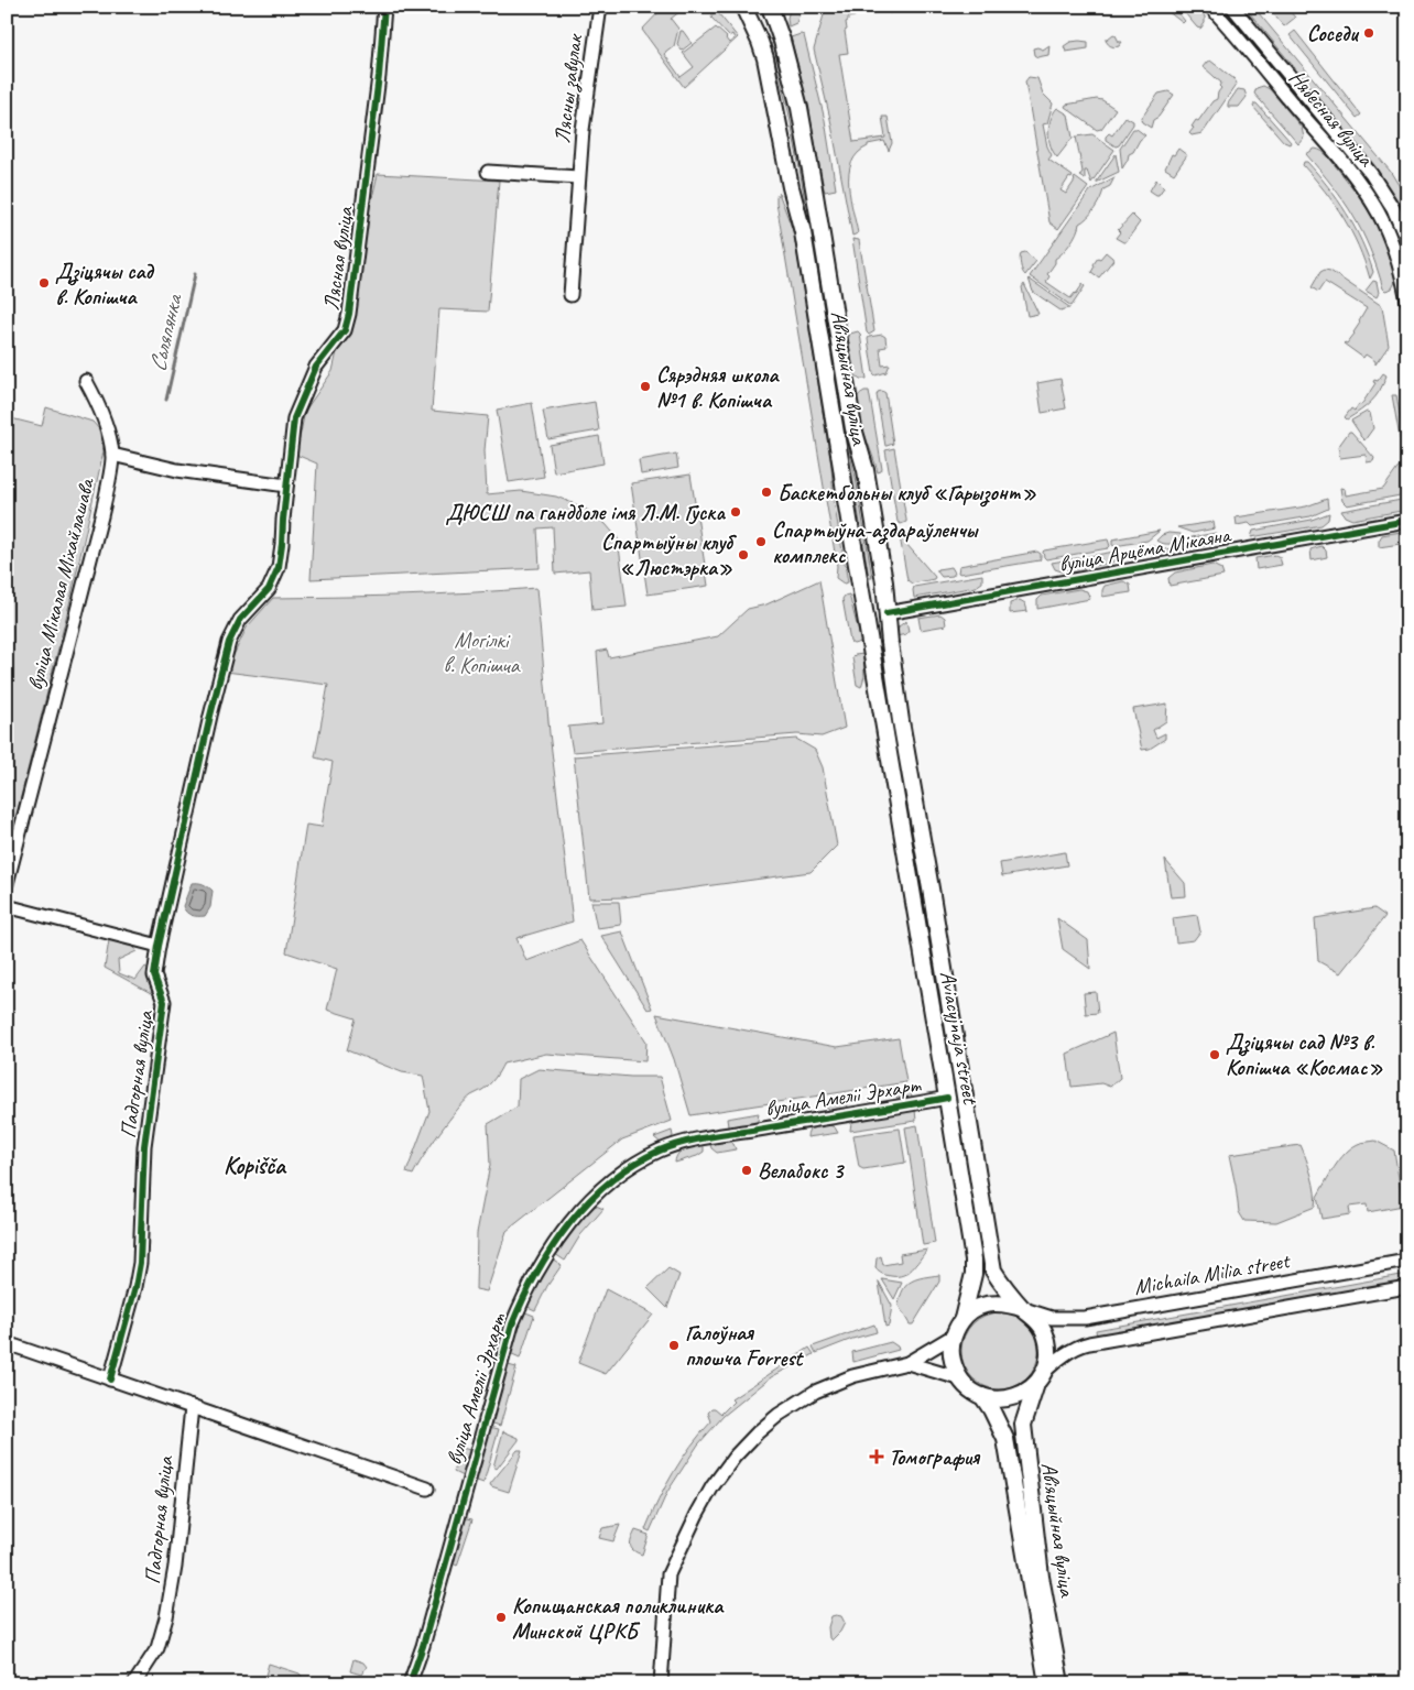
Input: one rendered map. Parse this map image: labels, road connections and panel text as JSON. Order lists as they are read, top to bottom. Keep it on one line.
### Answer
{"streets":{"main road":["Авіяцыйная вуліца","Aviacyjnaja street"],"street":["Лясны завулак","Нябесная вуліца","Лясная вуліца","вуліца Арцёма Мікаяна","вуліца Мікалая Міхайлашава","Падгорная вуліца","вуліца Амеліі Эрхарт","Michaila Milia street"]},"crossings":[["Лясная вуліца","Падгорная вуліца"],["Авіяцыйная вуліца","вуліца Арцёма Мікаяна"],["Авіяцыйная вуліца","Aviacyjnaja street"],["Авіяцыйная вуліца","вуліца Амеліі Эрхарт"],["Авіяцыйная вуліца","Michaila Milia street"],["Aviacyjnaja street","вуліца Амеліі Эрхарт"],["Aviacyjnaja street","Michaila Milia street"]],"districts":["Kopišča"],"water":["Сьляпянка"],"parks":["Могілкі в. Копішча"],"places":{"other":["Соседи","Дзіцячы сад в. Копішча","Сярэдняя школа №1 в. Копішча","Баскетбольны клуб «Гарызонт»","ДЮСШ па гандболе імя Л.М. Гуска","Спартыўна-аздараўленчы комплекс","Cпартыўны клуб «Люстэрка»","Дзіцячы сад №3 в. Копішча «Космас»","Велабокс 3","Галоўная плошча Forrest","Копищанская поликлиника Минской ЦРКБ"],"health":["Томография"]}}
